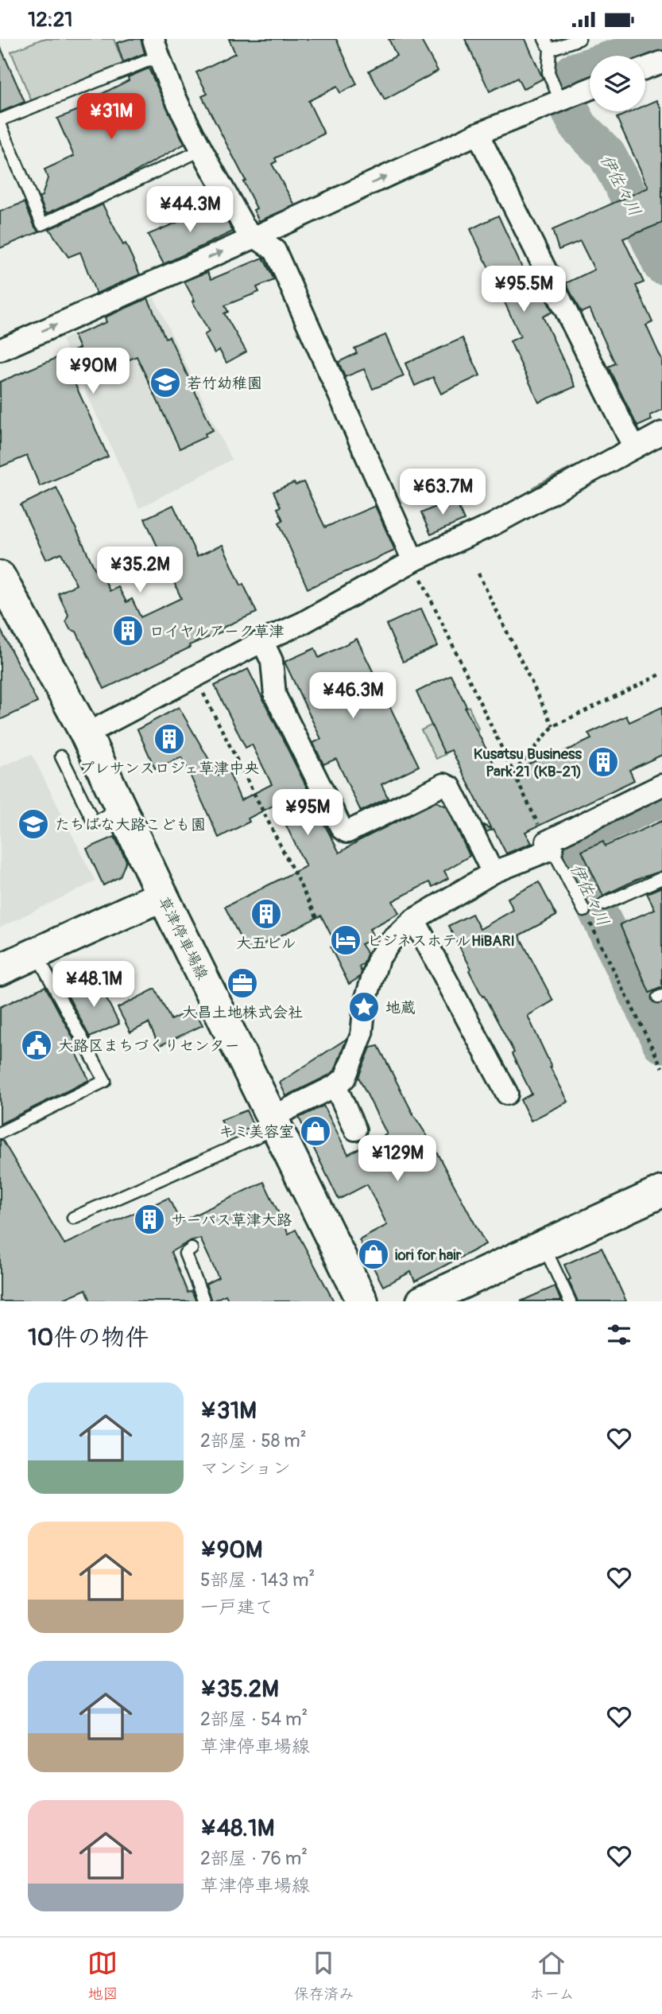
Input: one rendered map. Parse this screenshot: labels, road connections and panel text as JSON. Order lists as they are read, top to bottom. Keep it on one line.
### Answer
{"streets":{"main road":["草津停車場線"]},"water":["伊佐々川"],"places":{"school or university":["若竹幼稚園","たちばな大路こども園"],"building":["ロイヤルアーク草津","プレサンスロジェ草津中央","Kusatsu Business Park 21 (KB-21)","大五ビル","サーパス草津大路"],"hotel":["ビジネスホテルHiBARI"],"office":["大昌土地株式会社"],"place":["地蔵"],"public building":["大路区まちづくりセンター"],"shop":["キミ美容室","iori for hair"]},"page":{"status":"12:21","price":["¥31M","¥44.3M","¥95.5M","¥90M","¥63.7M","¥35.2M","¥46.3M","¥95M","¥48.1M","¥129M"],"heading":"10件の物件","list":[{"name":"¥31M","note":"2部屋 · 58 m² · マンション"},{"name":"¥90M","note":"5部屋 · 143 m² · 一戸建て"},{"name":"¥35.2M","note":"2部屋 · 54 m² · 草津停車場線"},{"name":"¥48.1M","note":"2部屋 · 76 m² · 草津停車場線"}],"tabs":["地図","保存済み","ホーム"]}}
